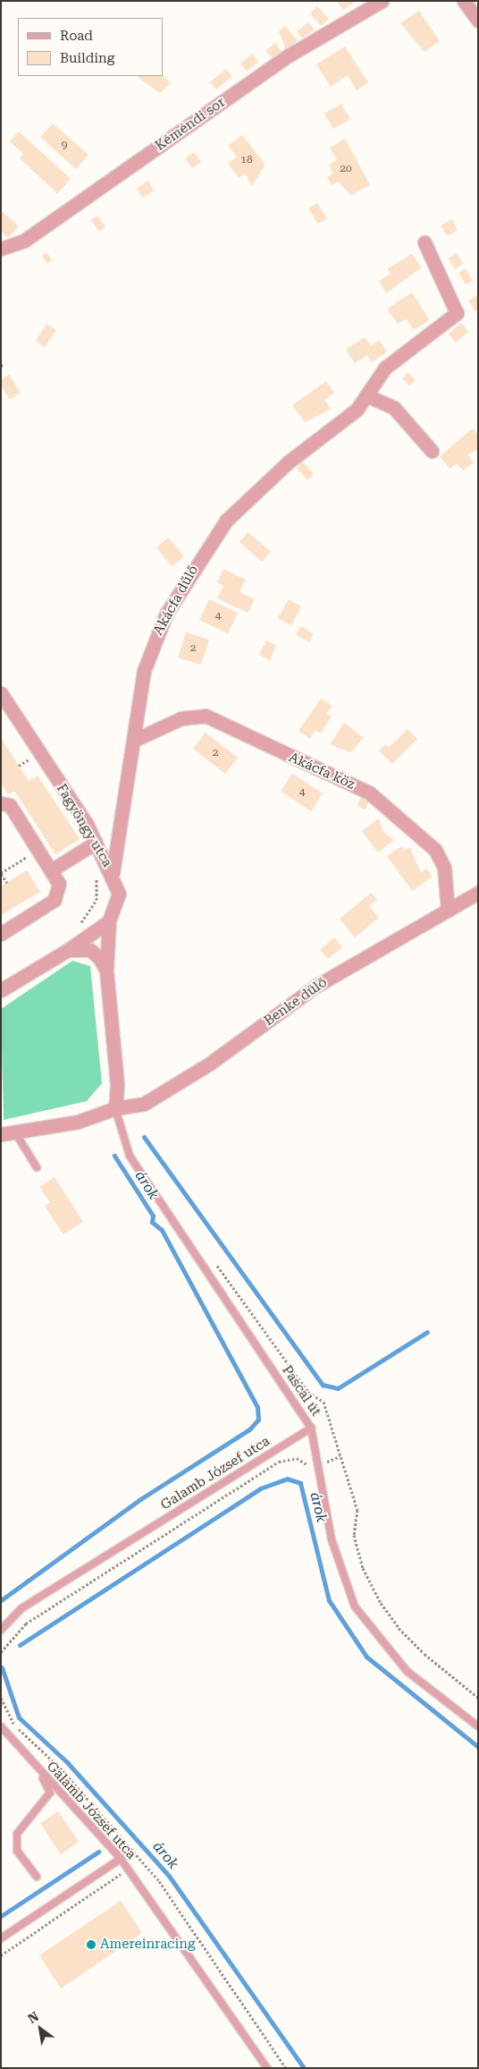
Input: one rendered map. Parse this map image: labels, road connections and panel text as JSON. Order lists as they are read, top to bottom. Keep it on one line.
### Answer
{"streets":{"street":["Kéméndi sor","Akácfa dűlő","Akácfa köz","Fagyöngy utca","Benke dűlő"],"lane":["Pascal út","Galamb József utca"]},"crossings":[["Akácfa dűlő","Akácfa köz"],["Akácfa dűlő","Fagyöngy utca"],["Akácfa köz","Benke dűlő"],["Fagyöngy utca","Benke dűlő"],["Fagyöngy utca","Pascal út"],["Benke dűlő","Pascal út"],["Pascal út","Galamb József utca"]],"water":["árok"],"places":["Amereinracing"],"house_numbers":["9","18","20","4","2","2","4"],"legend":["Road","Building"],"north":"top left"}
